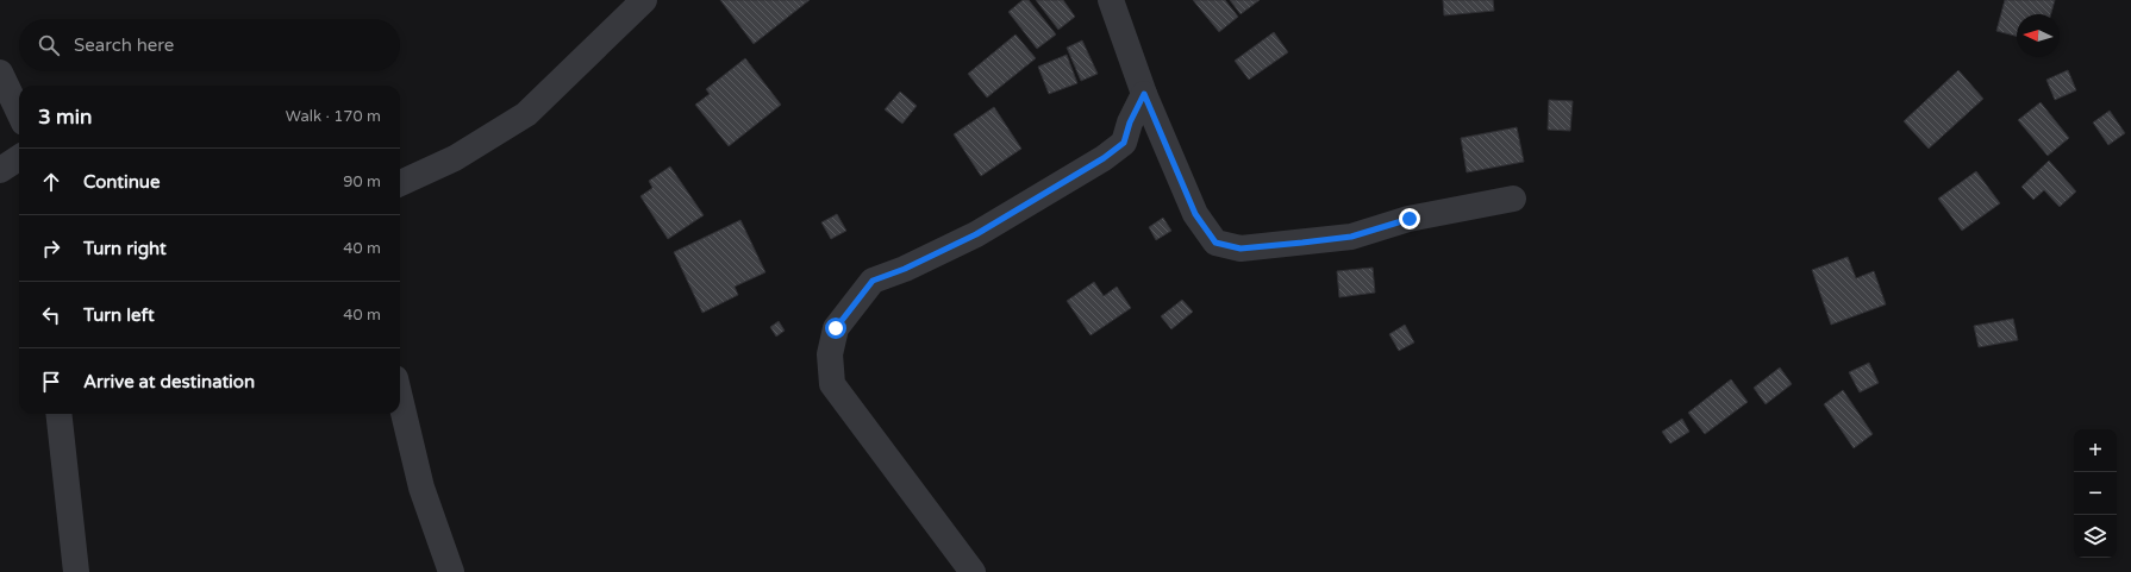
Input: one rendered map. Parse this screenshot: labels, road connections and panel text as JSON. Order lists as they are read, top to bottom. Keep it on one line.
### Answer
{"north":"left","page":{"search":"Search here","heading":["3 min","Walk · 170 m"],"list":[["Continue","90 m"],["Turn right","40 m"],["Turn left","40 m"],"Arrive at destination"],"map_buttons":["+","−"]}}
